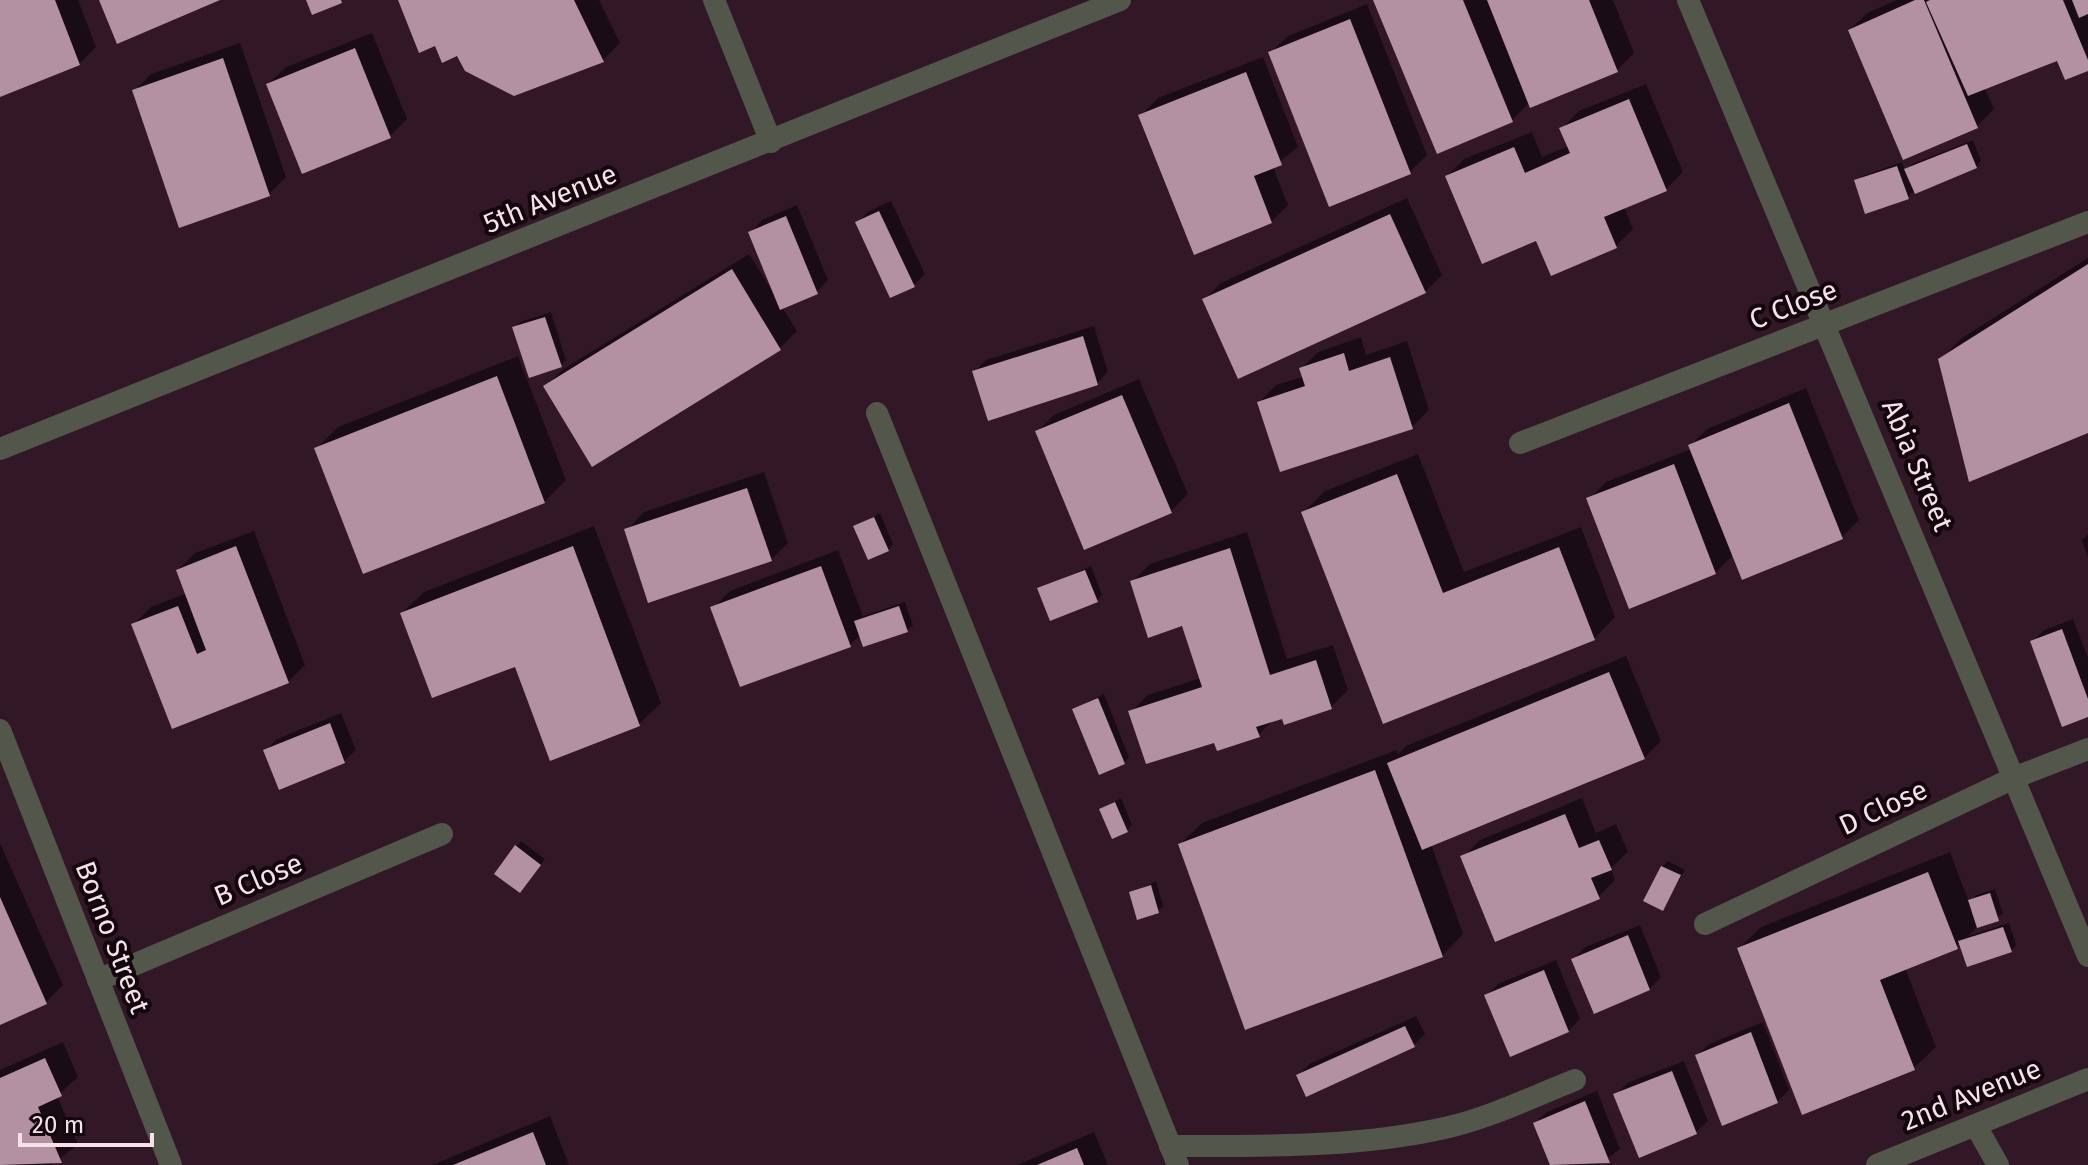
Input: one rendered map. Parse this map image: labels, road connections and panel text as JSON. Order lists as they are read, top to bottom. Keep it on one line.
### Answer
{"streets":{"street":["5th Avenue","C Close","Abia Street","D Close","B Close","Borno Street","2nd Avenue"]},"crossings":[["C Close","Abia Street"],["Abia Street","D Close"],["B Close","Borno Street"]],"scale_bar":"20 m"}
